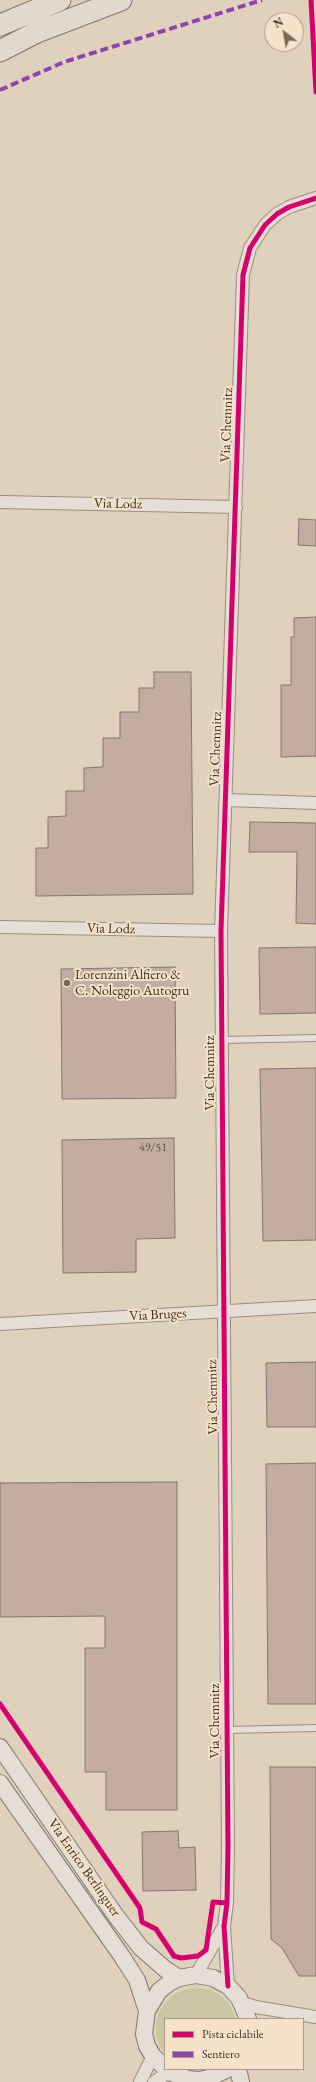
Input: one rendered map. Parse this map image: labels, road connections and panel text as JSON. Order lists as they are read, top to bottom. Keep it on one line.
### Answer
{"streets":{"main road":["Via Enrico Berlinguer"],"street":["Via Chemnitz","Via Lodz","Via Bruges"]},"crossings":[["Via Chemnitz","Via Lodz"],["Via Chemnitz","Via Bruges"],["Via Chemnitz","Via Enrico Berlinguer"]],"places":["Lorenzini Alfiero & C. Noleggio Autogru"],"house_numbers":["49/51"],"legend":["Pista ciclabile","Sentiero"],"north":"top left"}
